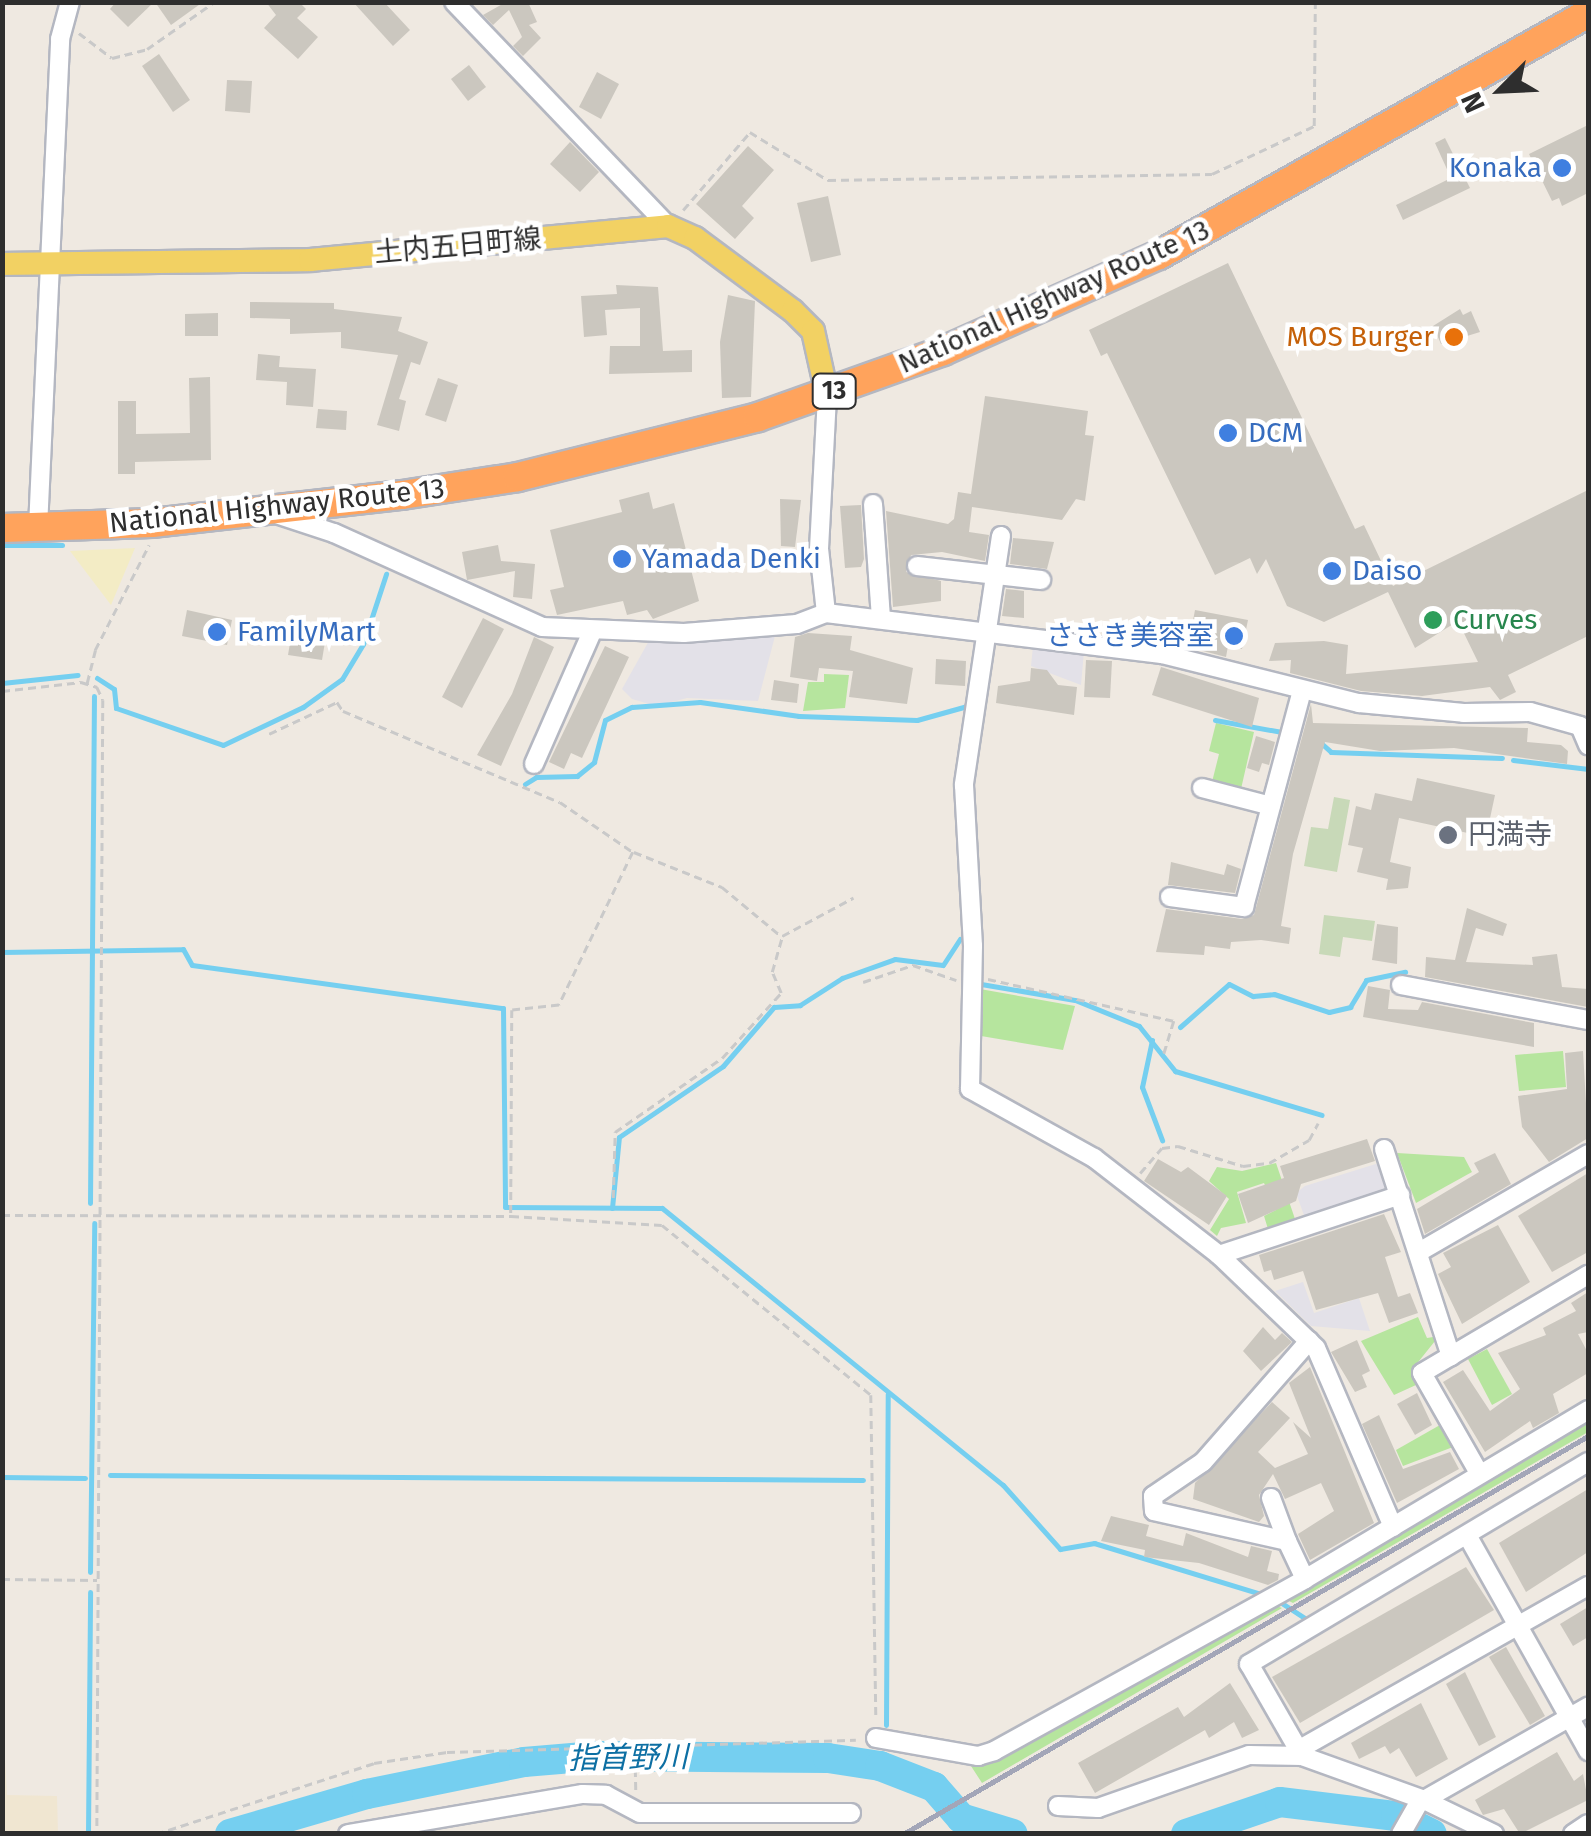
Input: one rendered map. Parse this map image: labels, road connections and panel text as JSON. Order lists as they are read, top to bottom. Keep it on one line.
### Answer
{"streets":{"highway":["National Highway Route 13","13"],"main road":["土内五日町線"]},"water":["指首野川"],"places":["Konaka","MOS Burger","DCM","Yamada Denki","Daiso","Curves","FamilyMart","ささき美容室","円満寺"],"north":"bottom left"}
